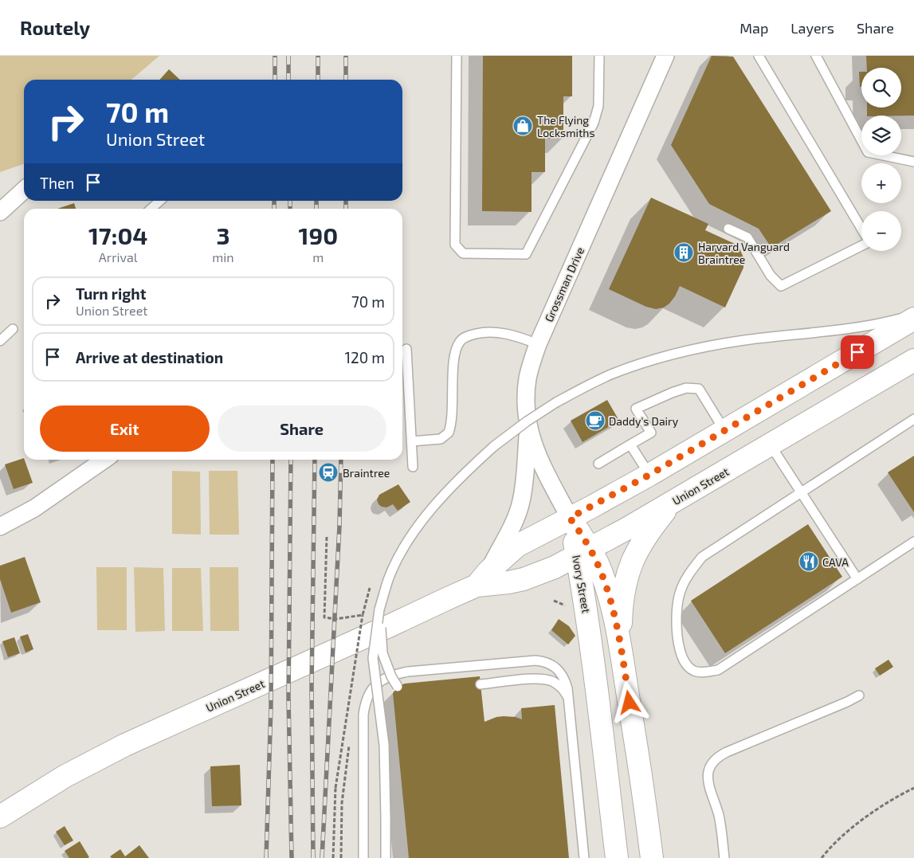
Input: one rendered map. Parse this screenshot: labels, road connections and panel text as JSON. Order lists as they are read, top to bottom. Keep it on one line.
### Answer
{"streets":{"main road":["Union Street","Ivory Street"],"street":["Grossman Drive"]},"crossings":[["Grossman Drive","Union Street"],["Grossman Drive","Ivory Street"],["Union Street","Ivory Street"]],"places":{"shop":["The Flying Locksmiths"],"building":["Harvard Vanguard Braintree"],"cafe":["Daddy's Dairy"],"station":["Braintree"],"restaurant":["CAVA"]},"page":{"header":"Routely","nav":["Map","Layers","Share"],"map_buttons":["+","−"],"turn":["70 m","Union Street"],"then":"Then","eta":["17:04","Arrival","3","min","190","m"],"list":[{"name":"Turn right","note":"Union Street","value":"70 m"},{"name":"Arrive at destination","value":"120 m"}],"buttons":["Exit","Share"]}}
